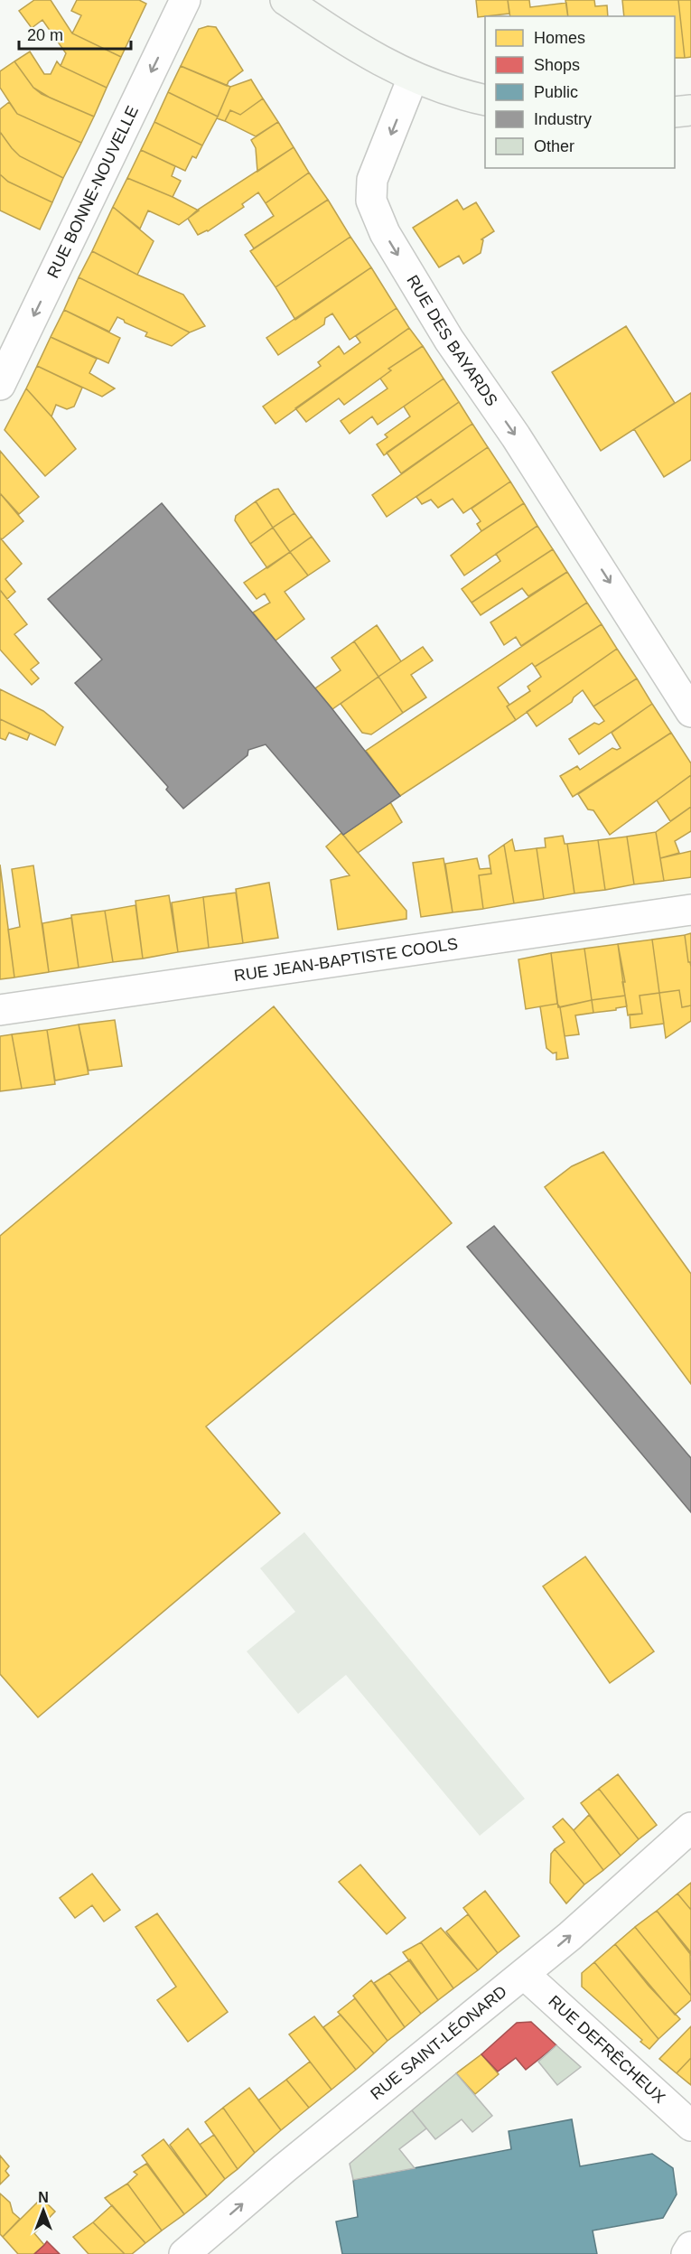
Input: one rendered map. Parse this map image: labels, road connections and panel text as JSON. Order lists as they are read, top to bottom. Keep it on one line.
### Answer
{"streets":{"street":["RUE BONNE-NOUVELLE","RUE DES BAYARDS","RUE JEAN-BAPTISTE COOLS","RUE SAINT-LÉONARD","RUE DEFRÊCHEUX"]},"crossings":[["RUE SAINT-LÉONARD","RUE DEFRÊCHEUX"]],"one_way":["RUE BONNE-NOUVELLE","RUE DES BAYARDS","RUE SAINT-LÉONARD"],"legend":["Homes","Shops","Public","Industry","Other"],"scale_bar":"20 m","north":"top"}
